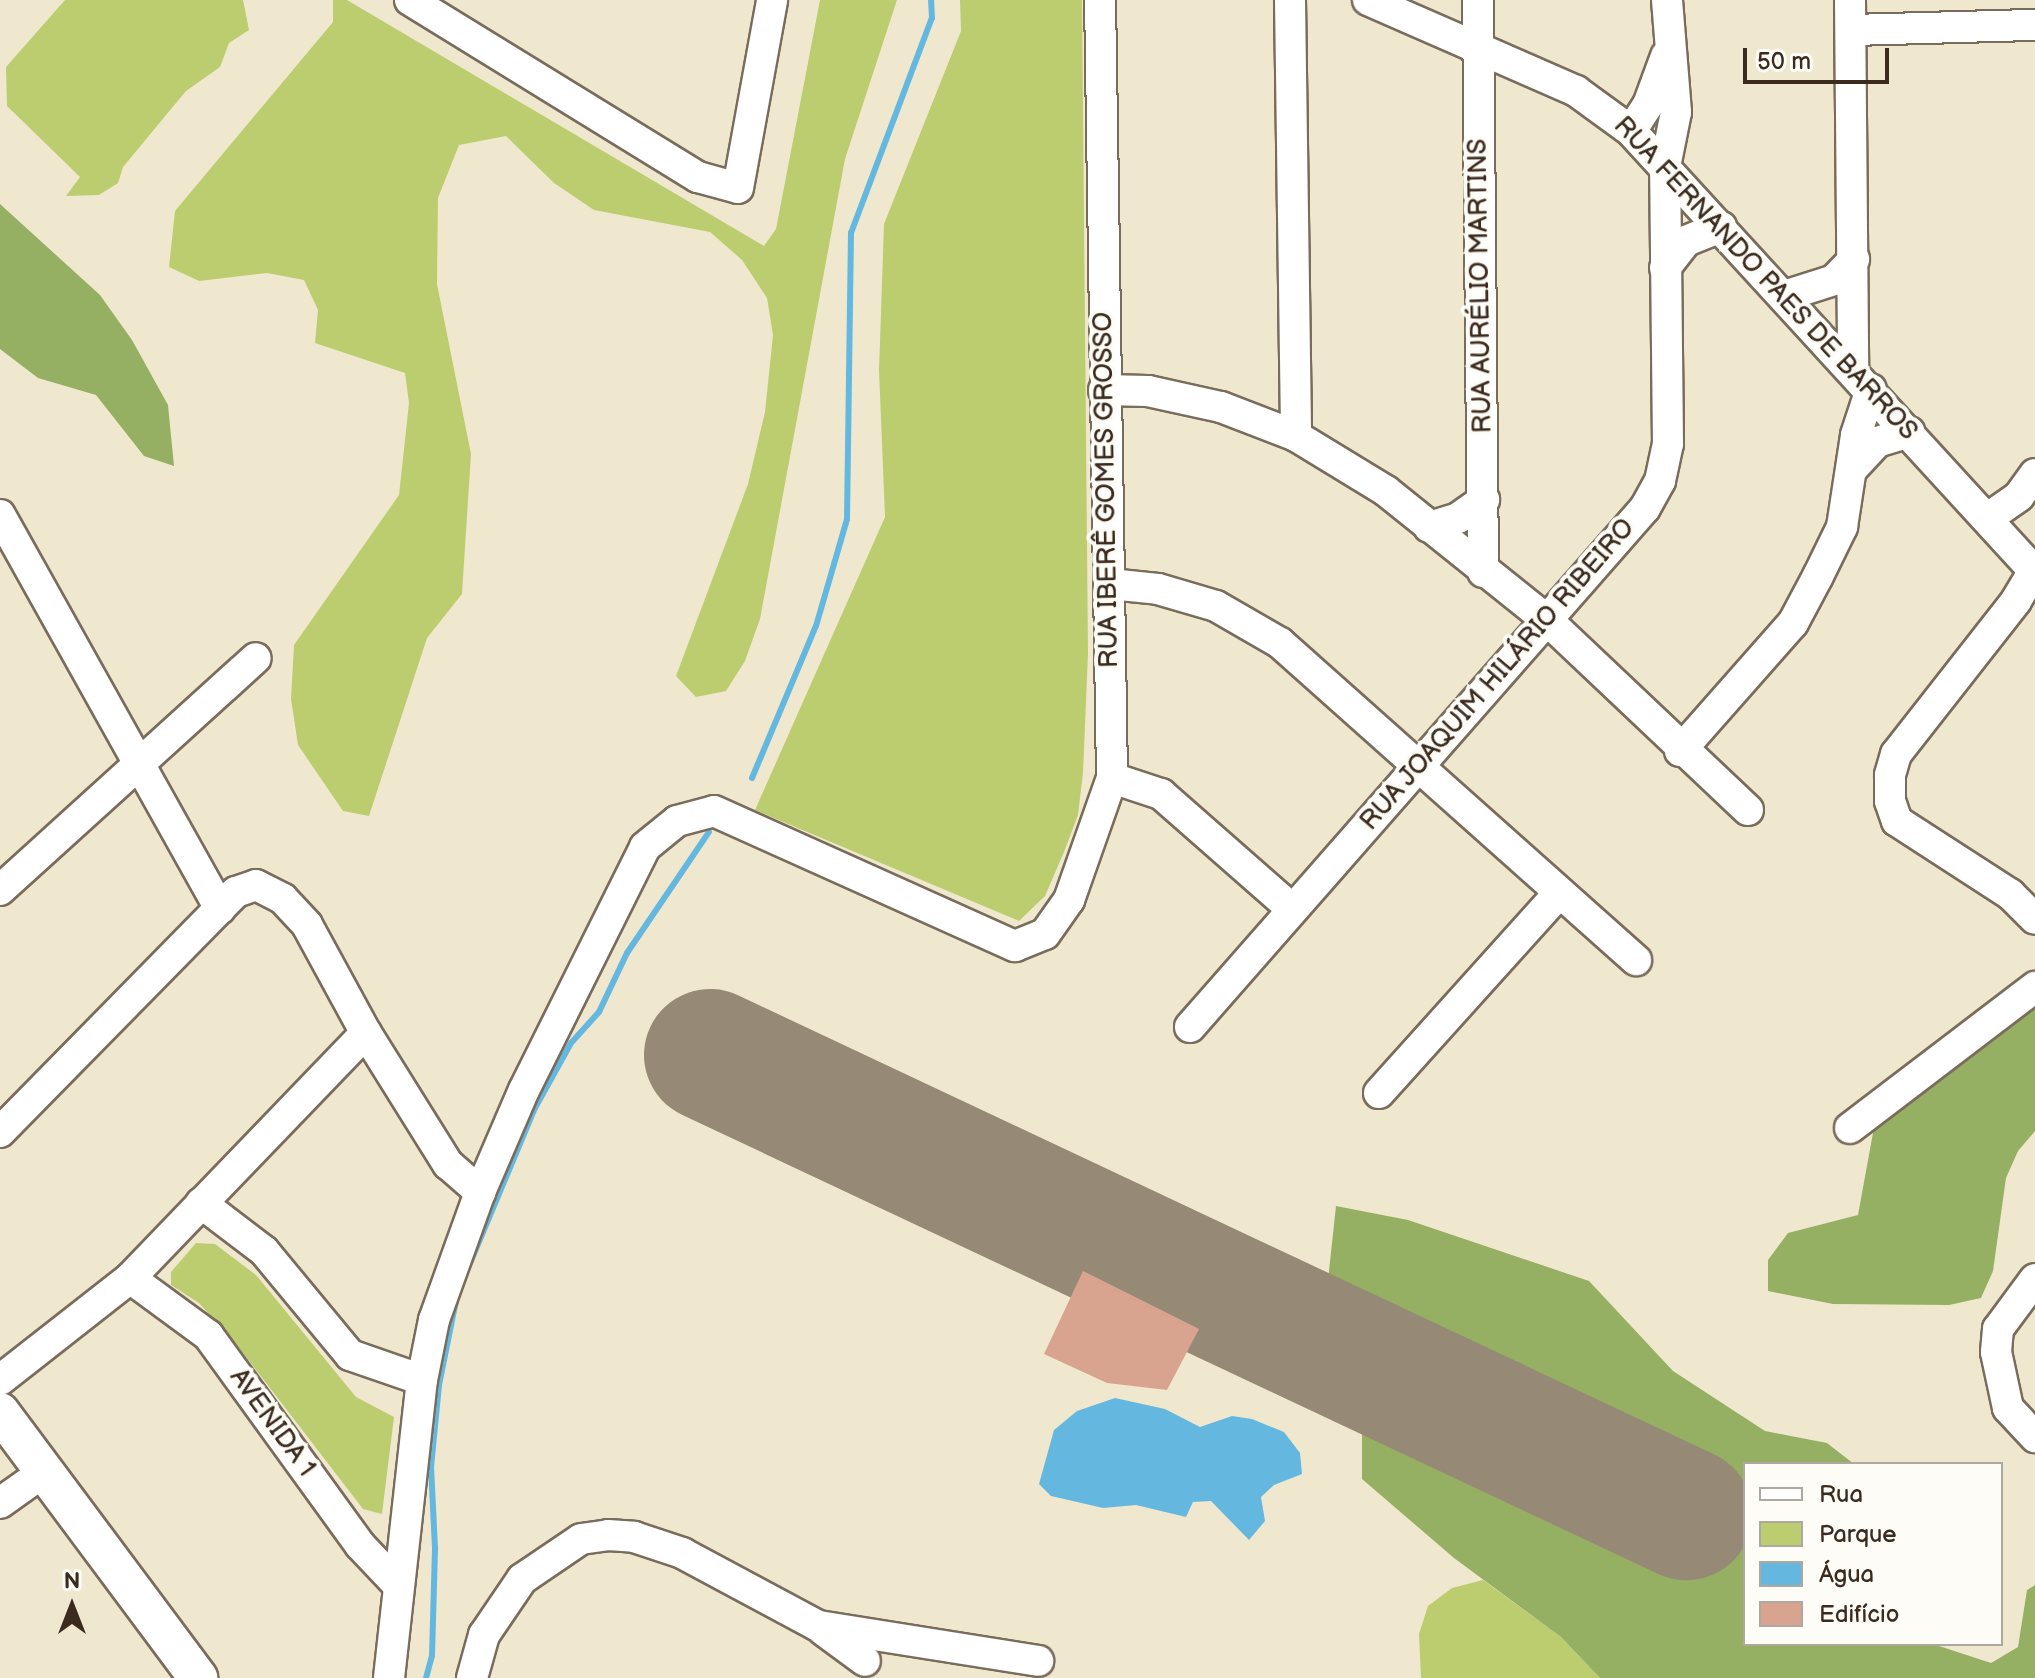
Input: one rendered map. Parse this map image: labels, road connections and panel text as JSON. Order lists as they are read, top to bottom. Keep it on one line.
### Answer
{"streets":{"street":["RUA FERNANDO PAES DE BARROS","RUA AURÉLIO MARTINS","RUA IBERÊ GOMES GROSSO","RUA JOAQUIM HILÁRIO RIBEIRO","AVENIDA 1"]},"crossings":[["RUA FERNANDO PAES DE BARROS","RUA AURÉLIO MARTINS"],["RUA FERNANDO PAES DE BARROS","RUA JOAQUIM HILÁRIO RIBEIRO"]],"legend":["Rua","Parque","Água","Edifício"],"scale_bar":"50 m","north":"top"}
